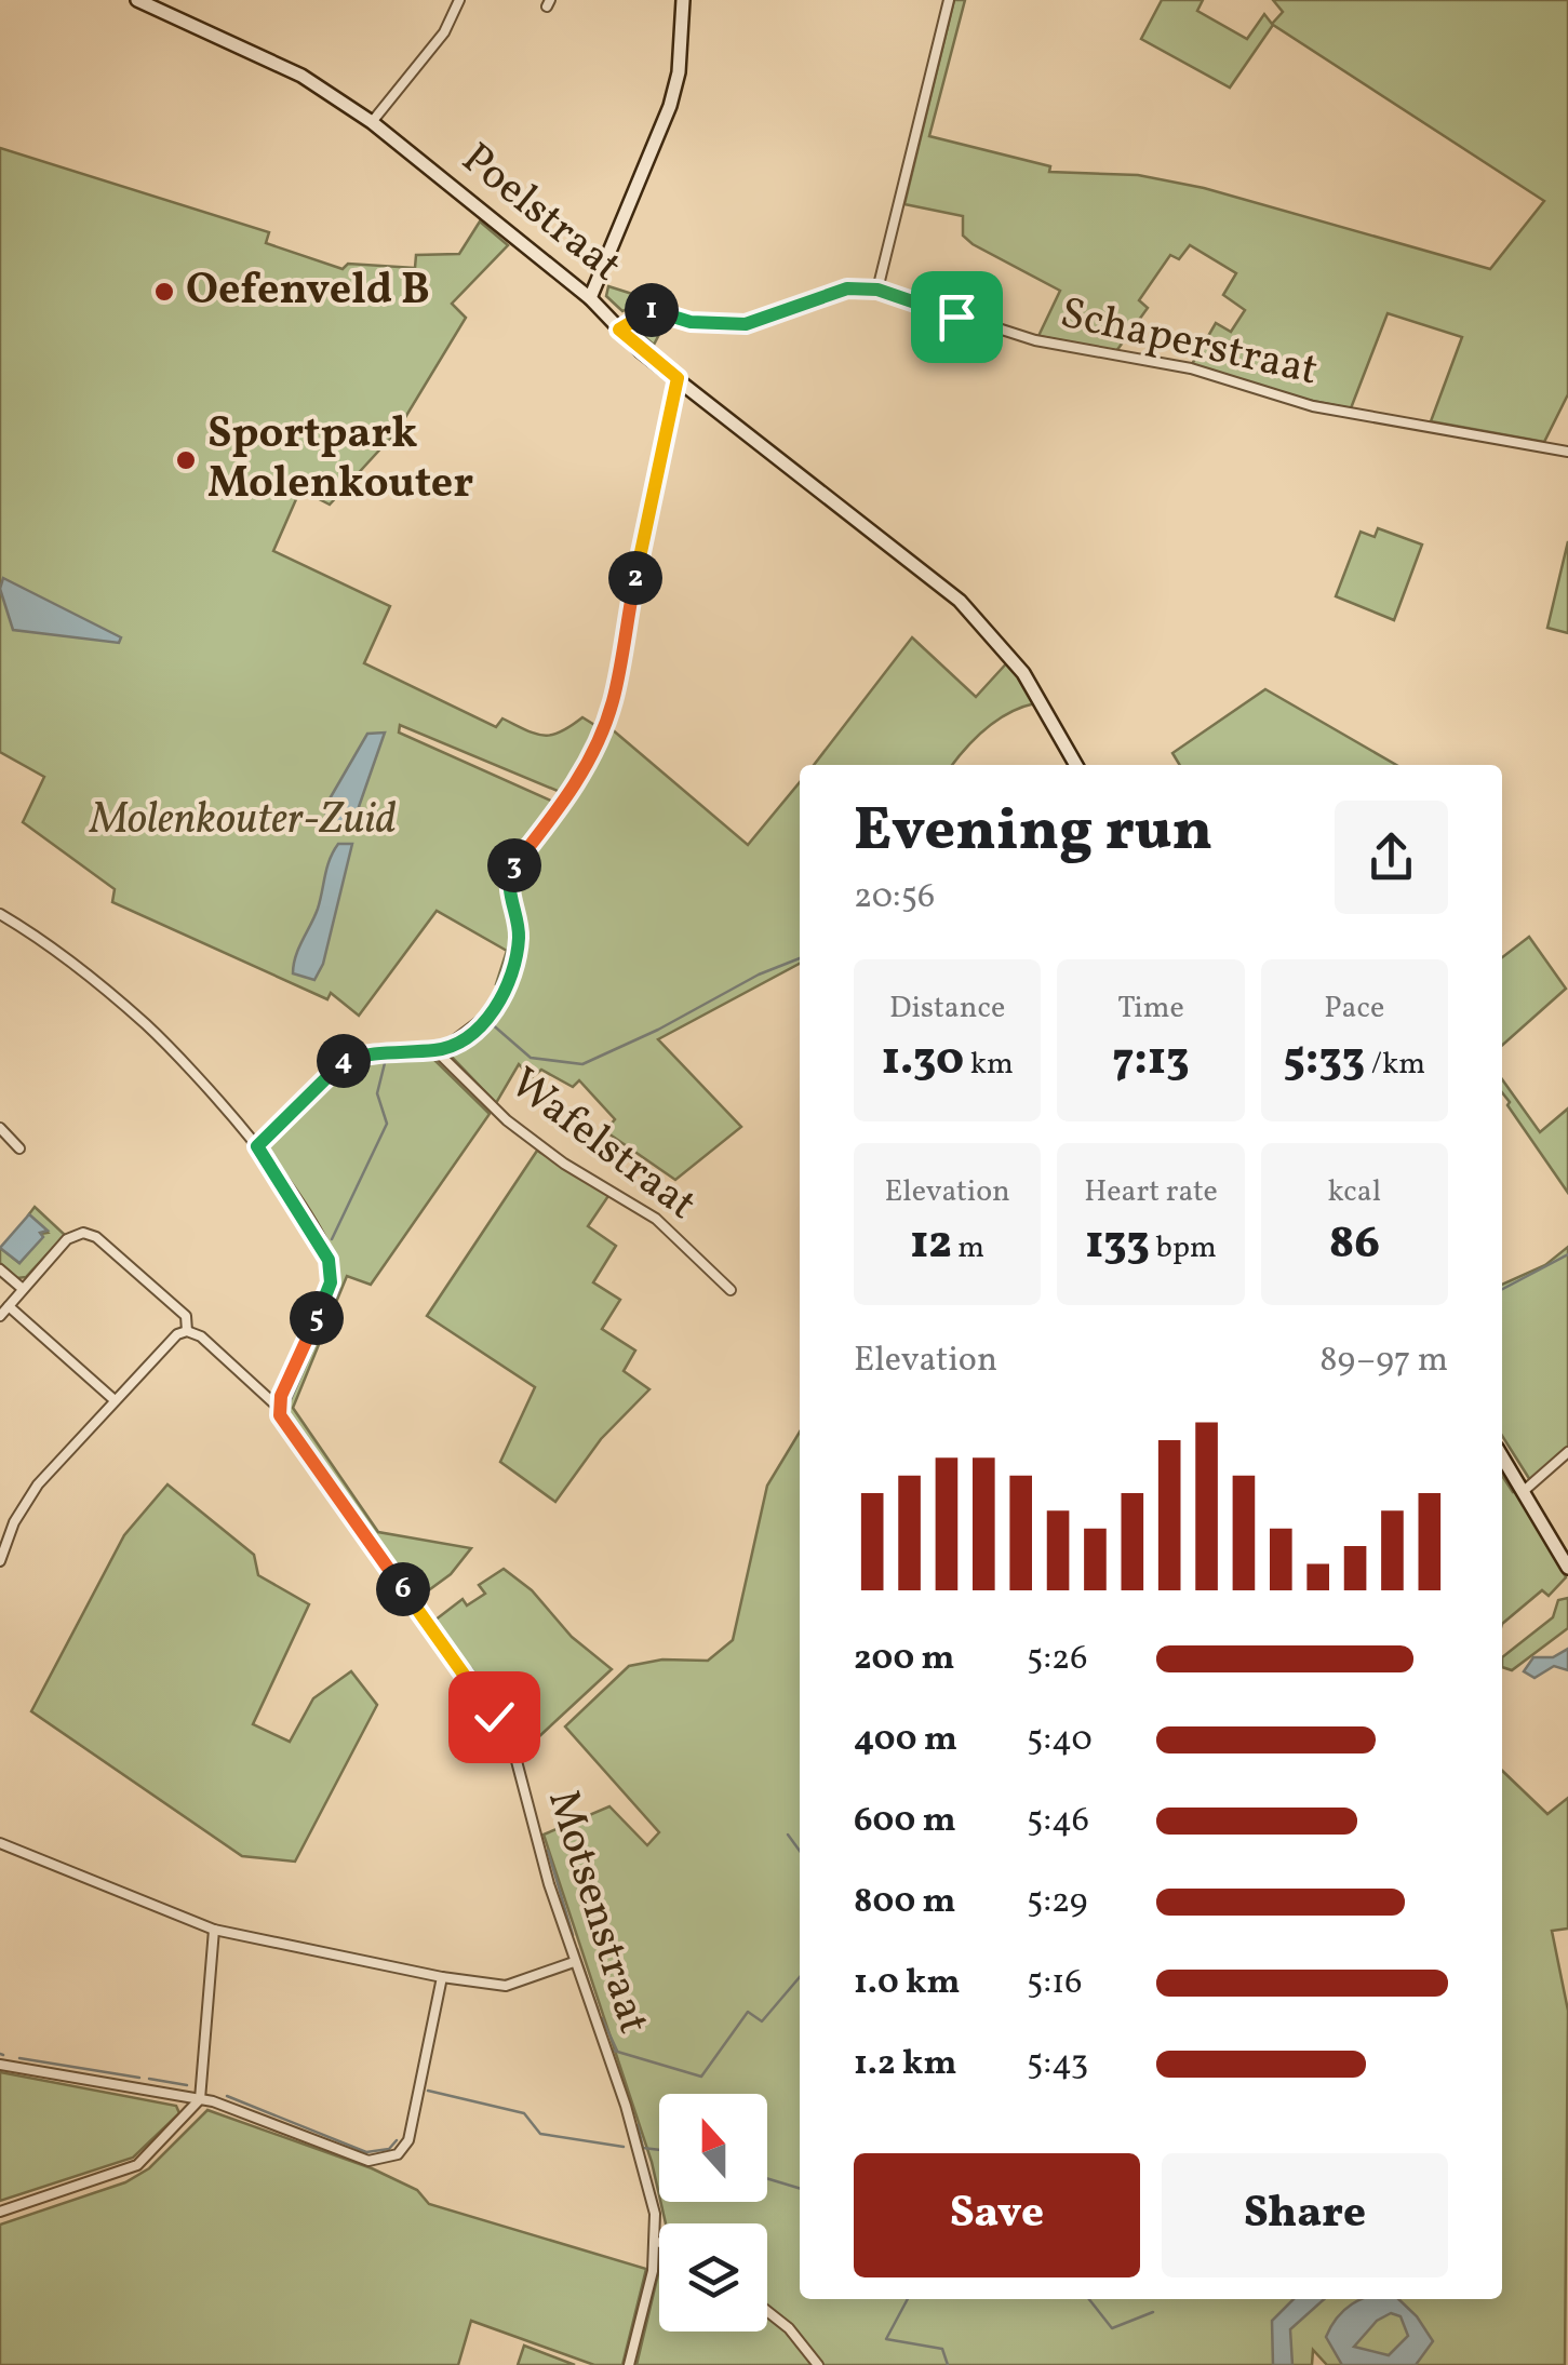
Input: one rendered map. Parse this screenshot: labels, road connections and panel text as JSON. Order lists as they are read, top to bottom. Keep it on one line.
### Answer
{"streets":{"street":["Poelstraat","Schaperstraat","Wafelstraat","Motsenstraat"]},"crossings":[["Poelstraat","Schaperstraat"],["Poelstraat","Wafelstraat"]],"parks":["Molenkouter-Zuid"],"places":["Oefenveld B","Sportpark Molenkouter"],"north":"top","page":{"pins":["1","2","3","4","5","6"],"heading":["Evening run","20:56"],"stats":[["Distance","1.30 km"],["Time","7:13"],["Pace","5:33 /km"],["Elevation","12 m"],["Heart rate","133 bpm"],["kcal","86"]],"chart":["Elevation","89–97 m"],"list":[{"name":"200 m","note":"5:26"},{"name":"400 m","note":"5:40"},{"name":"600 m","note":"5:46"},{"name":"800 m","note":"5:29"},{"name":"1.0 km","note":"5:16"},{"name":"1.2 km","note":"5:43"}],"buttons":["Save","Share"]}}
